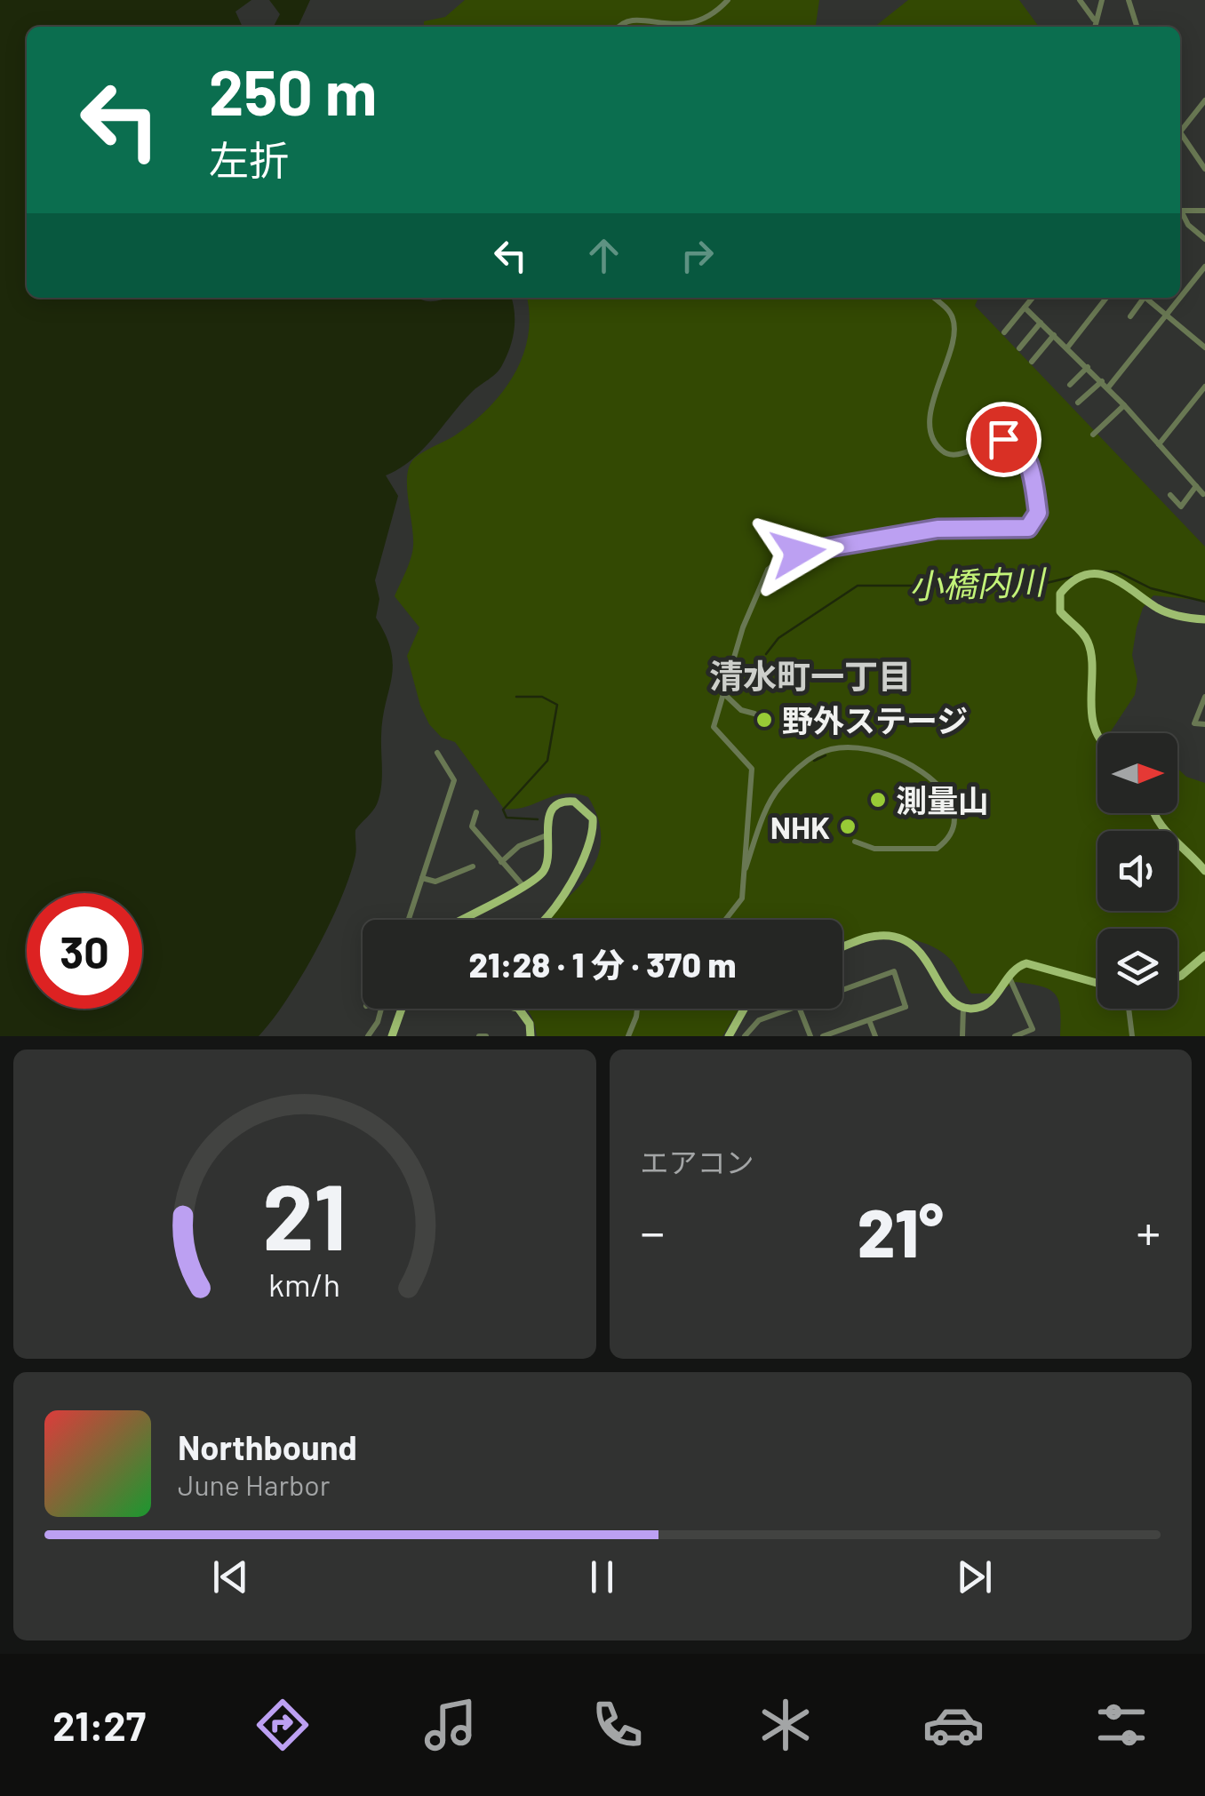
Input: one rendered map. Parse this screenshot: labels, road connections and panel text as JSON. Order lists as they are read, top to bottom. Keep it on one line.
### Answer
{"districts":["清水町一丁目"],"water":["小橋内川"],"places":["野外ステージ","測量山","NHK"],"north":"right","page":{"turn":["250 m","左折"],"limit":"30","trip":"21:28 · 1 分 · 370 m","tile":"エアコン","heat":["−","21°","+"],"song":["Northbound","June Harbor"],"tabs":"21:27","gauge":["21","km/h"]}}
